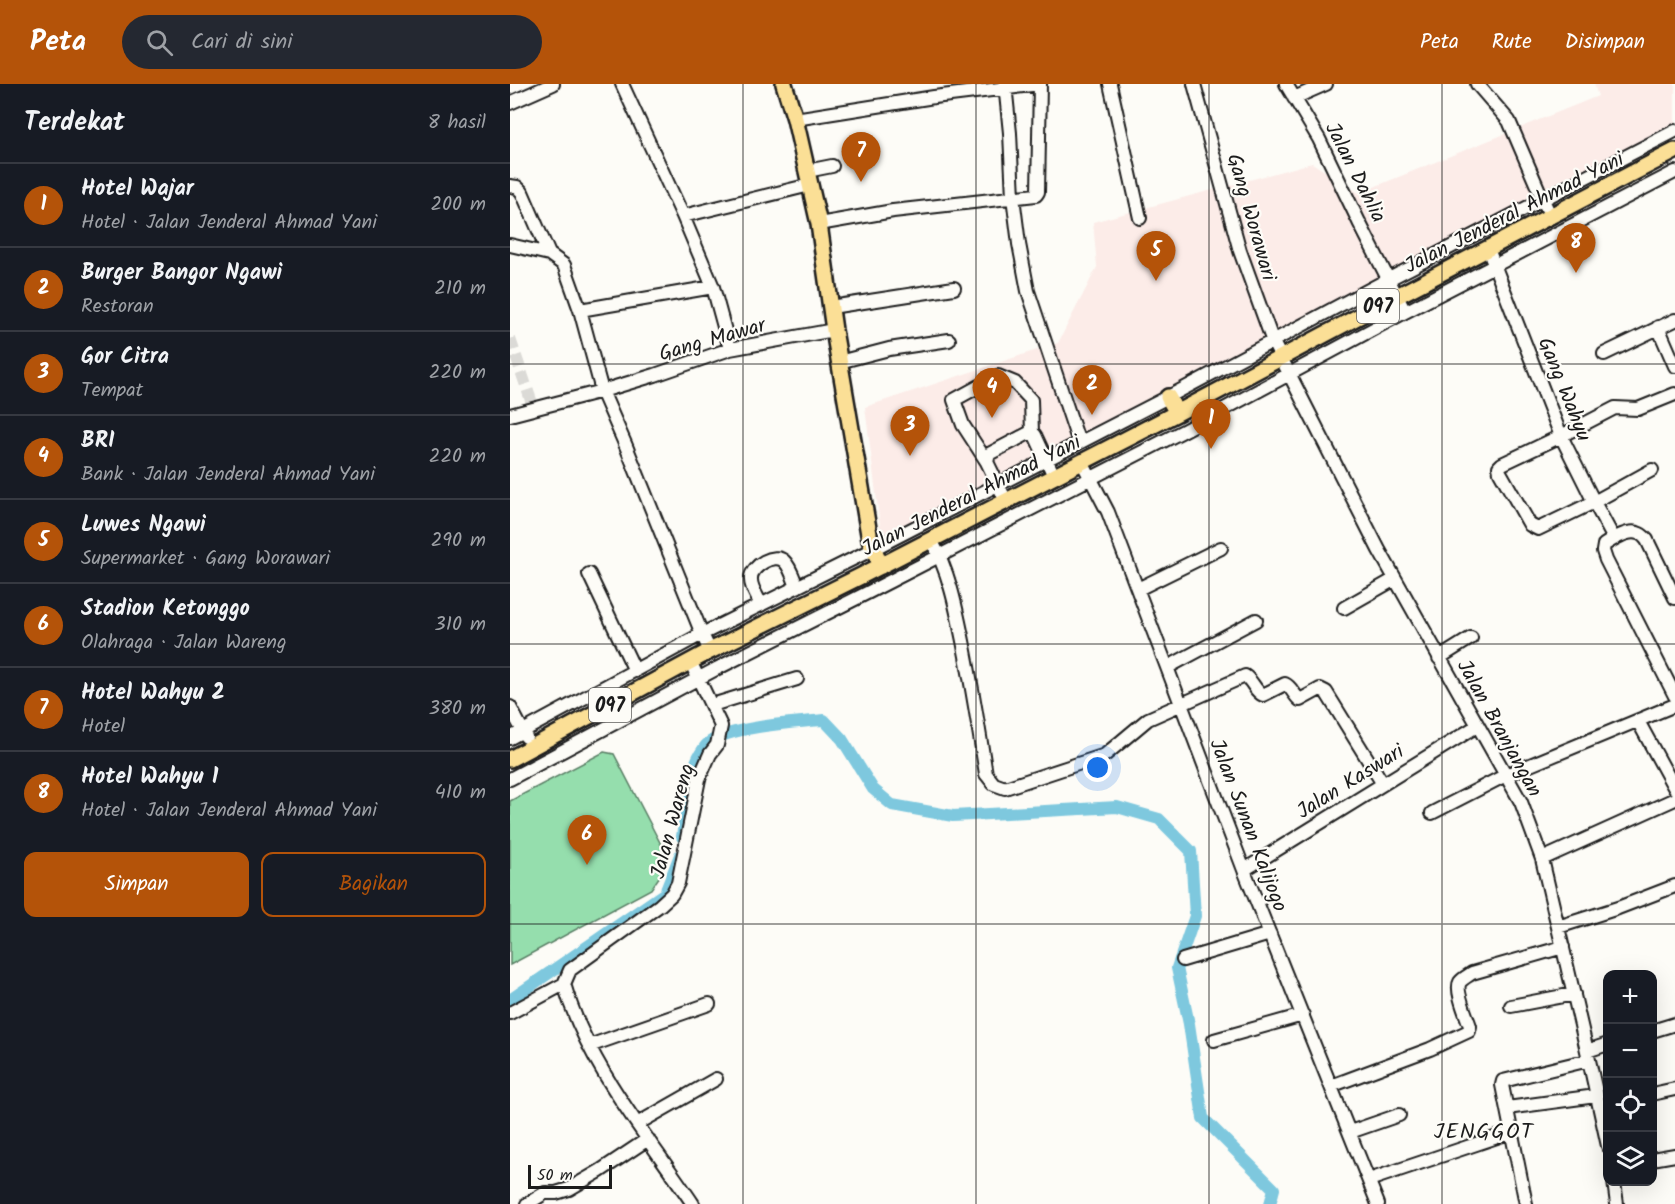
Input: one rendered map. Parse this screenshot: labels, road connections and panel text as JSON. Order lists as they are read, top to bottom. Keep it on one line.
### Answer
{"streets":{"main road":["Jalan Jenderal Ahmad Yani","097"],"street":["Jalan Dahlia","Gang Worawari","Gang Mawar","Gang Wahyu","Jalan Branjangan","Jalan Kaswari","Jalan Wareng","Jalan Sunan Kalijogo"]},"crossings":[["Jalan Dahlia","Jalan Jenderal Ahmad Yani"],["Jalan Jenderal Ahmad Yani","Gang Worawari"],["Jalan Jenderal Ahmad Yani","Gang Wahyu"],["Jalan Jenderal Ahmad Yani","Jalan Branjangan"],["Jalan Jenderal Ahmad Yani","Jalan Wareng"],["Jalan Jenderal Ahmad Yani","Jalan Sunan Kalijogo"],["Gang Worawari","Jalan Branjangan"],["Jalan Branjangan","Jalan Kaswari"],["Jalan Kaswari","Jalan Sunan Kalijogo"]],"districts":["JENGGOT"],"scale_bar":"50 m","page":{"header":"Peta","search":"Cari di sini","nav":["Peta","Rute","Disimpan"],"heading":["Terdekat","8 hasil"],"pins":["7","8","5","2","4","1","3","6"],"list":[{"mark":"1","name":"Hotel Wajar","note":"Hotel · Jalan Jenderal Ahmad Yani","value":"200 m"},{"mark":"2","name":"Burger Bangor Ngawi","note":"Restoran","value":"210 m"},{"mark":"3","name":"Gor Citra","note":"Tempat","value":"220 m"},{"mark":"4","name":"BRI","note":"Bank · Jalan Jenderal Ahmad Yani","value":"220 m"},{"mark":"5","name":"Luwes Ngawi","note":"Supermarket · Gang Worawari","value":"290 m"},{"mark":"6","name":"Stadion Ketonggo","note":"Olahraga · Jalan Wareng","value":"310 m"},{"mark":"7","name":"Hotel Wahyu 2","note":"Hotel","value":"380 m"},{"mark":"8","name":"Hotel Wahyu 1","note":"Hotel · Jalan Jenderal Ahmad Yani","value":"410 m"}],"buttons":["Simpan","Bagikan"],"map_buttons":["+","−"],"scale":"50 m"}}
